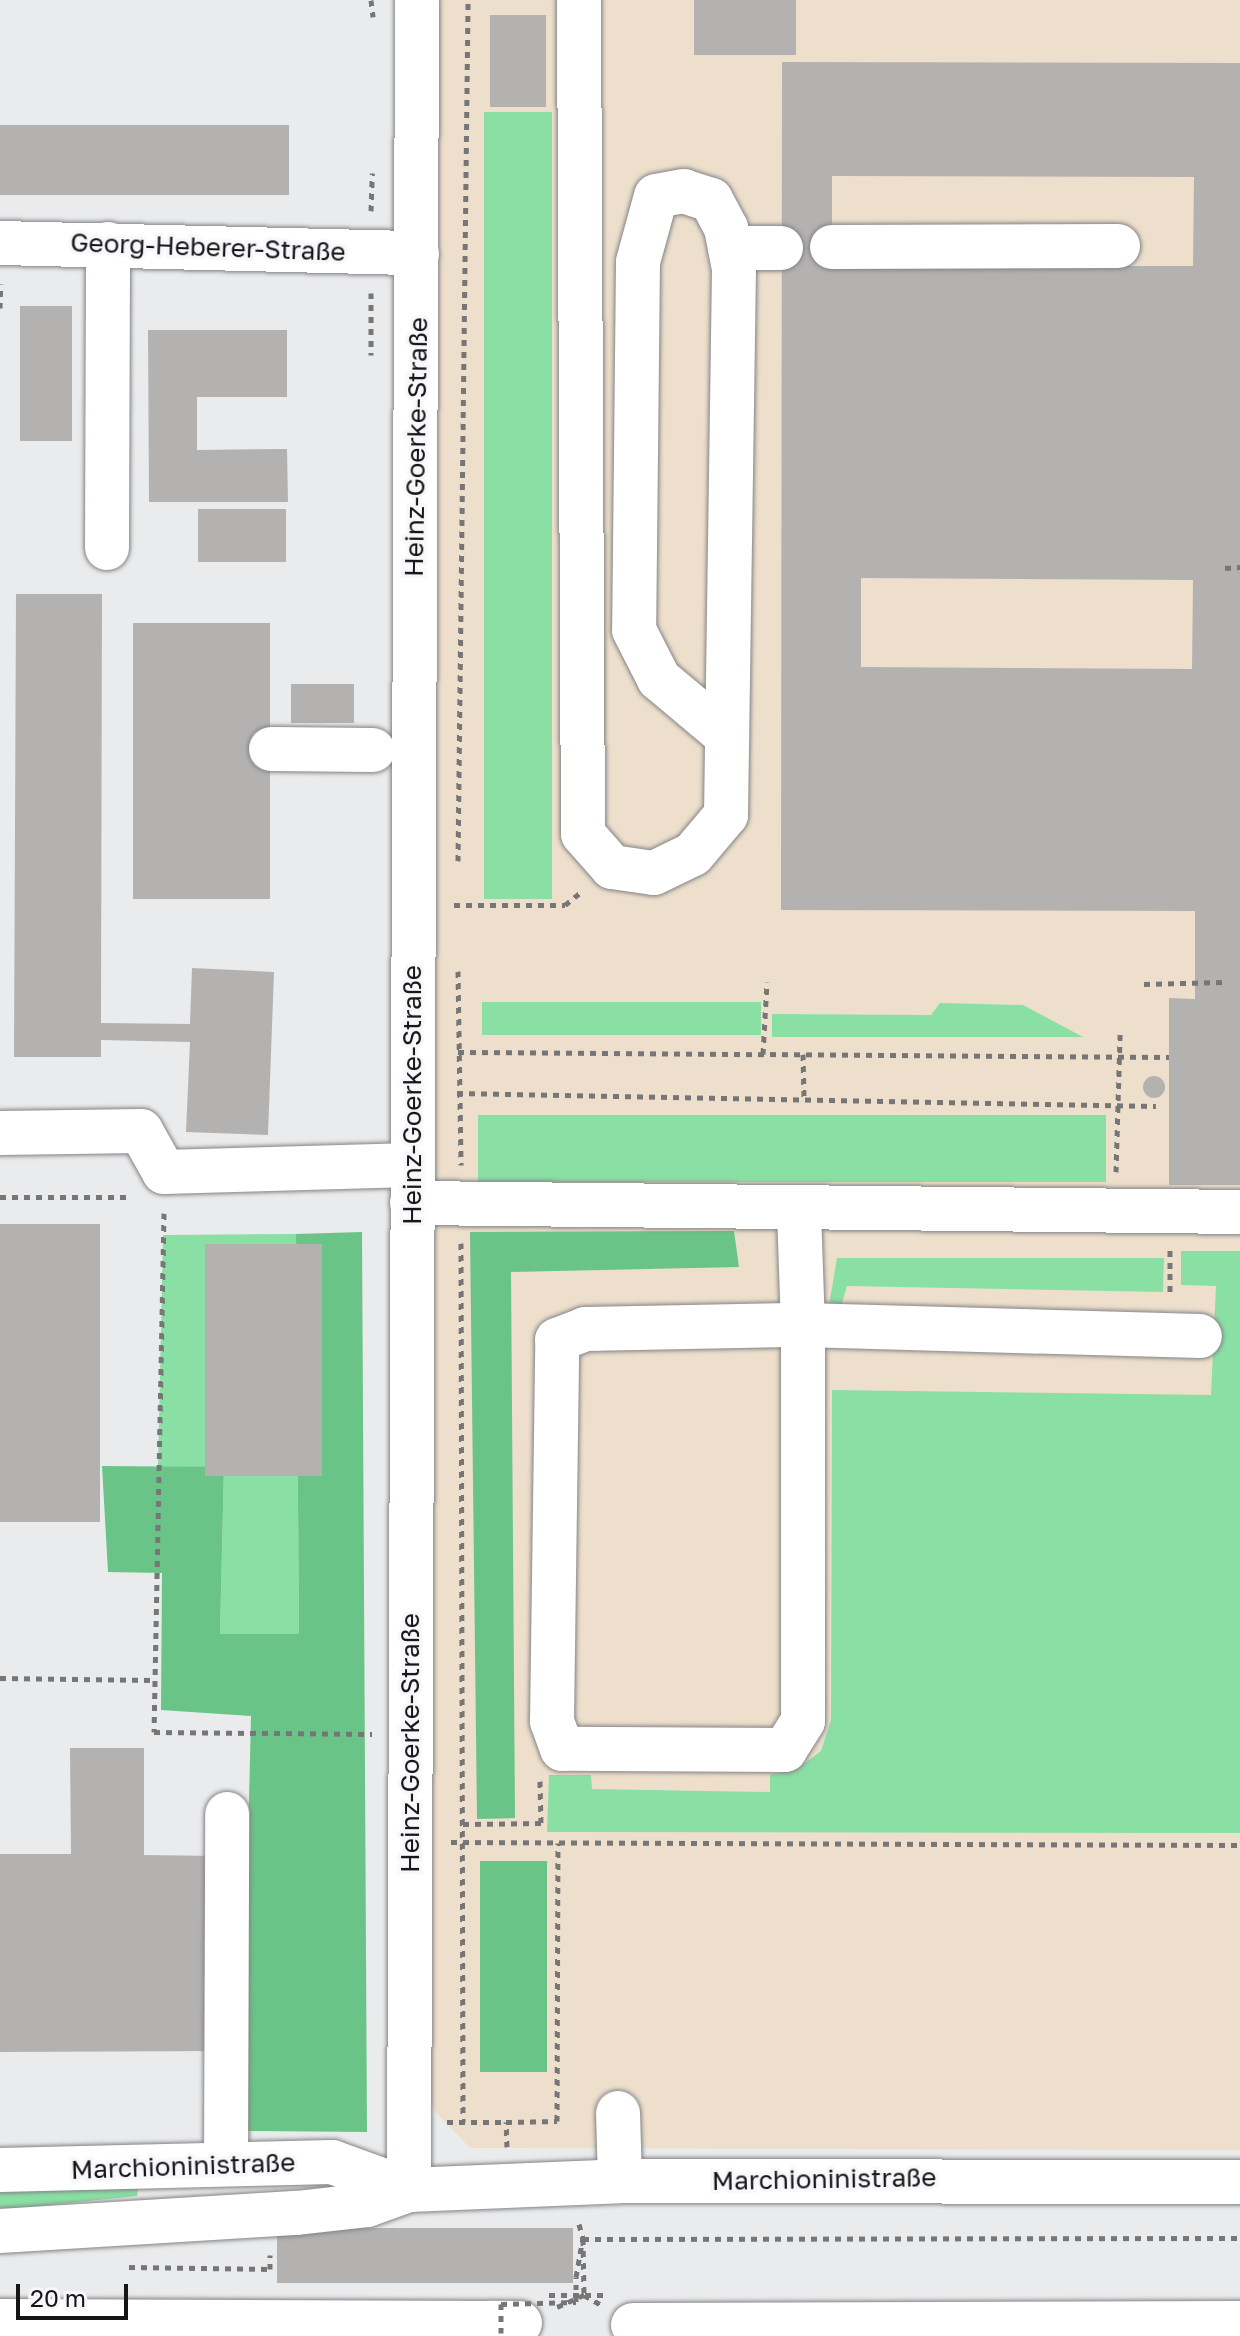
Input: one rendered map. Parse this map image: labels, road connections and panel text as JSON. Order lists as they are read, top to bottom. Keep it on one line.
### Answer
{"streets":{"street":["Georg-Heberer-Straße","Heinz-Goerke-Straße","Marchioninistraße"]},"crossings":[["Georg-Heberer-Straße","Heinz-Goerke-Straße"],["Heinz-Goerke-Straße","Marchioninistraße"]],"scale_bar":"20 m"}
